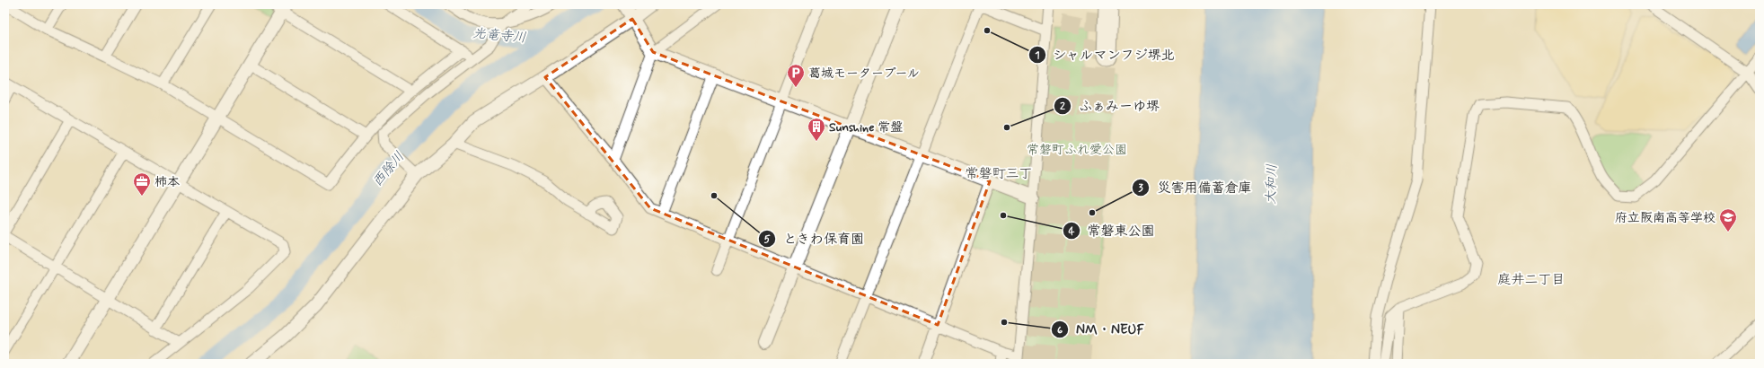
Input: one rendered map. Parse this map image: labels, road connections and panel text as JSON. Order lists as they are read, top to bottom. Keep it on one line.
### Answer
{"districts":["常磐町三丁","庭井二丁目"],"water":["光竜寺川","西除川","大和川"],"parks":["常磐町ふれ愛公園"],"places":{"other":["シャルマンフジ堺北","ふぁみーゆ堺","ときわ保育園","災害用備蓄倉庫","常磐東公園","NM・NEUF"],"parking":["葛城モータープール"],"building":["Sunshine 常盤"],"office":["柿本"],"school or university":["府立阪南高等学校"]}}
